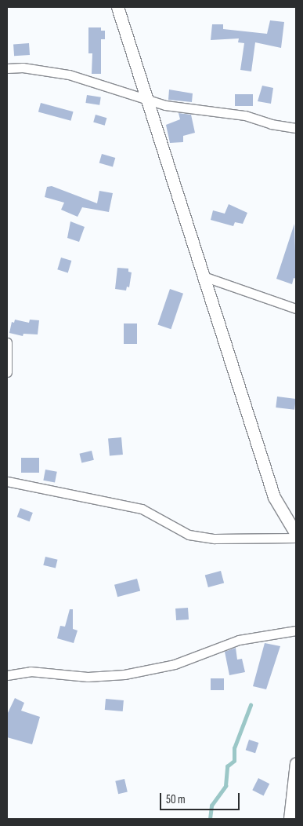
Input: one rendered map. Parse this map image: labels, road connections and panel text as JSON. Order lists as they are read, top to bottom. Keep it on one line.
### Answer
{"scale_bar":"50 m"}
